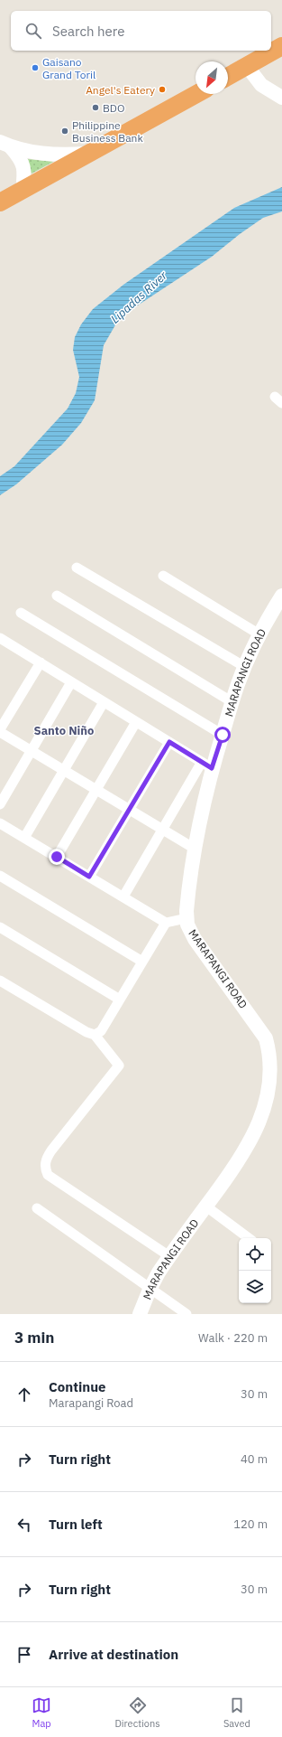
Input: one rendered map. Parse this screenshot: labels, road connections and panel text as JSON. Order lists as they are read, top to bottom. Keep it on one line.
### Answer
{"streets":{"street":["MARAPANGI ROAD"]},"districts":["Santo Niño"],"water":["Lipadas River"],"places":["Gaisano Grand Toril","Angel's Eatery","BDO","Philippine Business Bank"],"north":"bottom left","page":{"search":"Search here","heading":["3 min","Walk · 220 m"],"list":[["Continue","Marapangi Road","30 m"],["Turn right","40 m"],["Turn left","120 m"],["Turn right","30 m"],"Arrive at destination"],"nav":["Map","Directions","Saved"]}}
